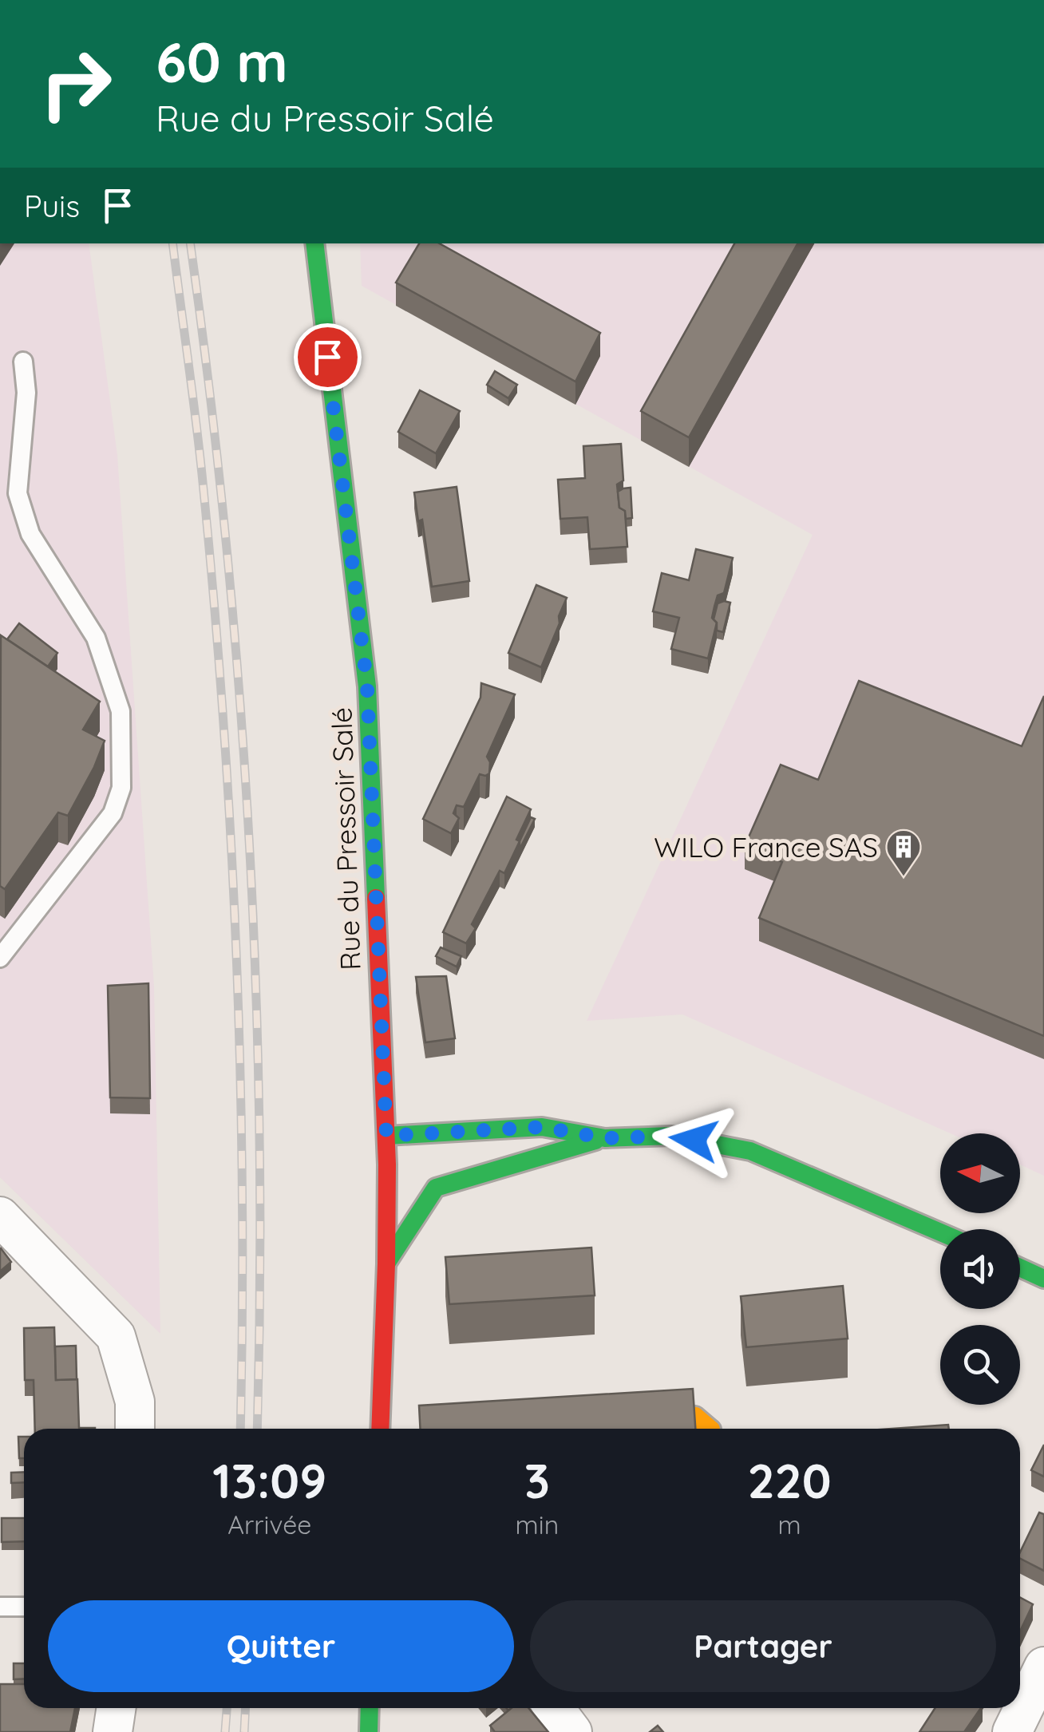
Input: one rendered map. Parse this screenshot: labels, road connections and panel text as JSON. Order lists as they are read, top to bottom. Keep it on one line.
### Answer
{"streets":{"main road":["Rue du Pressoir Salé"]},"places":{"building":["WILO France SAS"]},"north":"left","page":{"turn":["60 m","Rue du Pressoir Salé"],"then":"Puis","eta":["13:09","Arrivée","3","min","220","m"],"buttons":["Quitter","Partager"]}}
